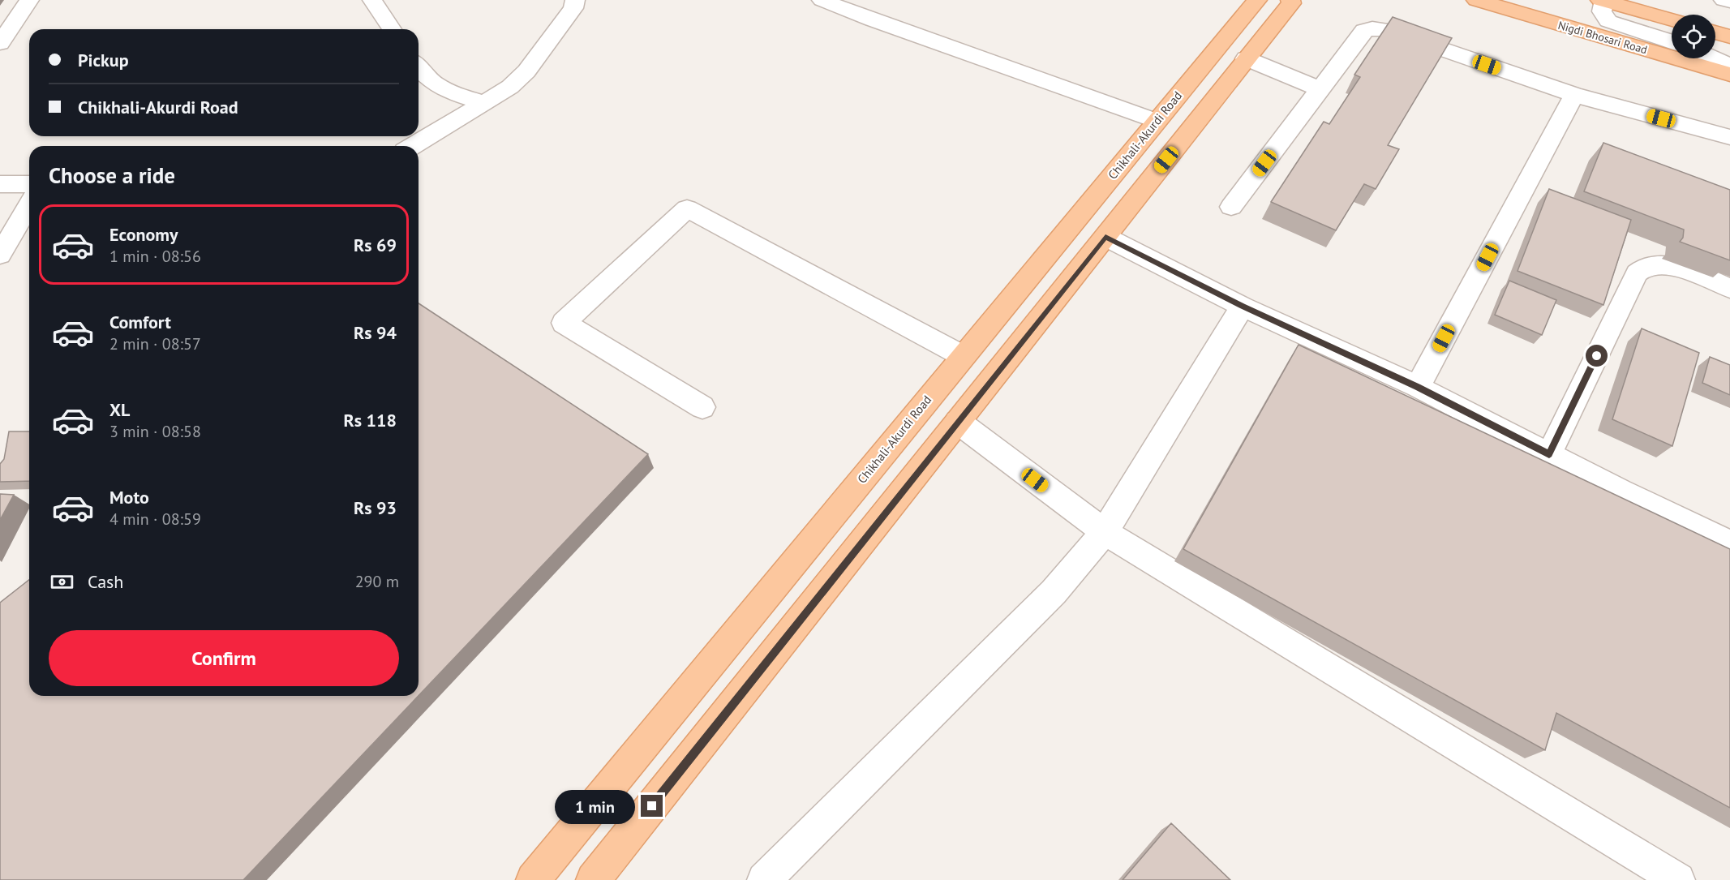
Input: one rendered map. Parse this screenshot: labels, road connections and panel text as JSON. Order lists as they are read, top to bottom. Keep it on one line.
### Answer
{"streets":{"main road":["Nigdi Bhosari Road","Chikhali-Akurdi Road"]},"page":{"banner":["Pickup","Chikhali-Akurdi Road"],"heading":"Choose a ride","list":[{"name":"Economy","note":"1 min · 08:56","value":"Rs 69"},{"name":"Comfort","note":"2 min · 08:57","value":"Rs 94"},{"name":"XL","note":"3 min · 08:58","value":"Rs 118"},{"name":"Moto","note":"4 min · 08:59","value":"Rs 93"}],"pay":["Cash","290 m"],"buttons":"Confirm","bubble":"1 min"}}
